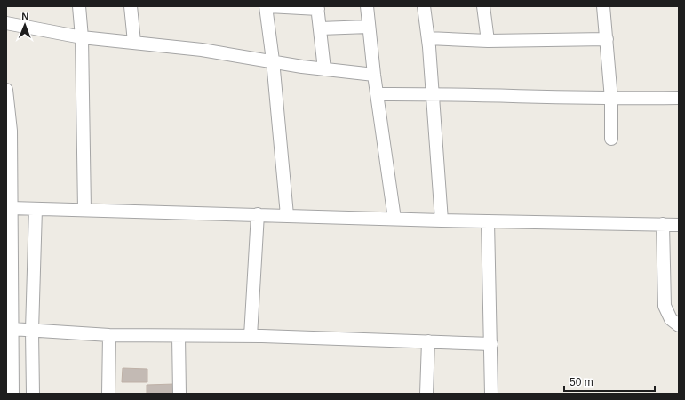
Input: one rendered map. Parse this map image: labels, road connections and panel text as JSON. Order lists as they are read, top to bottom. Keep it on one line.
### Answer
{"scale_bar":"50 m","north":"top"}
